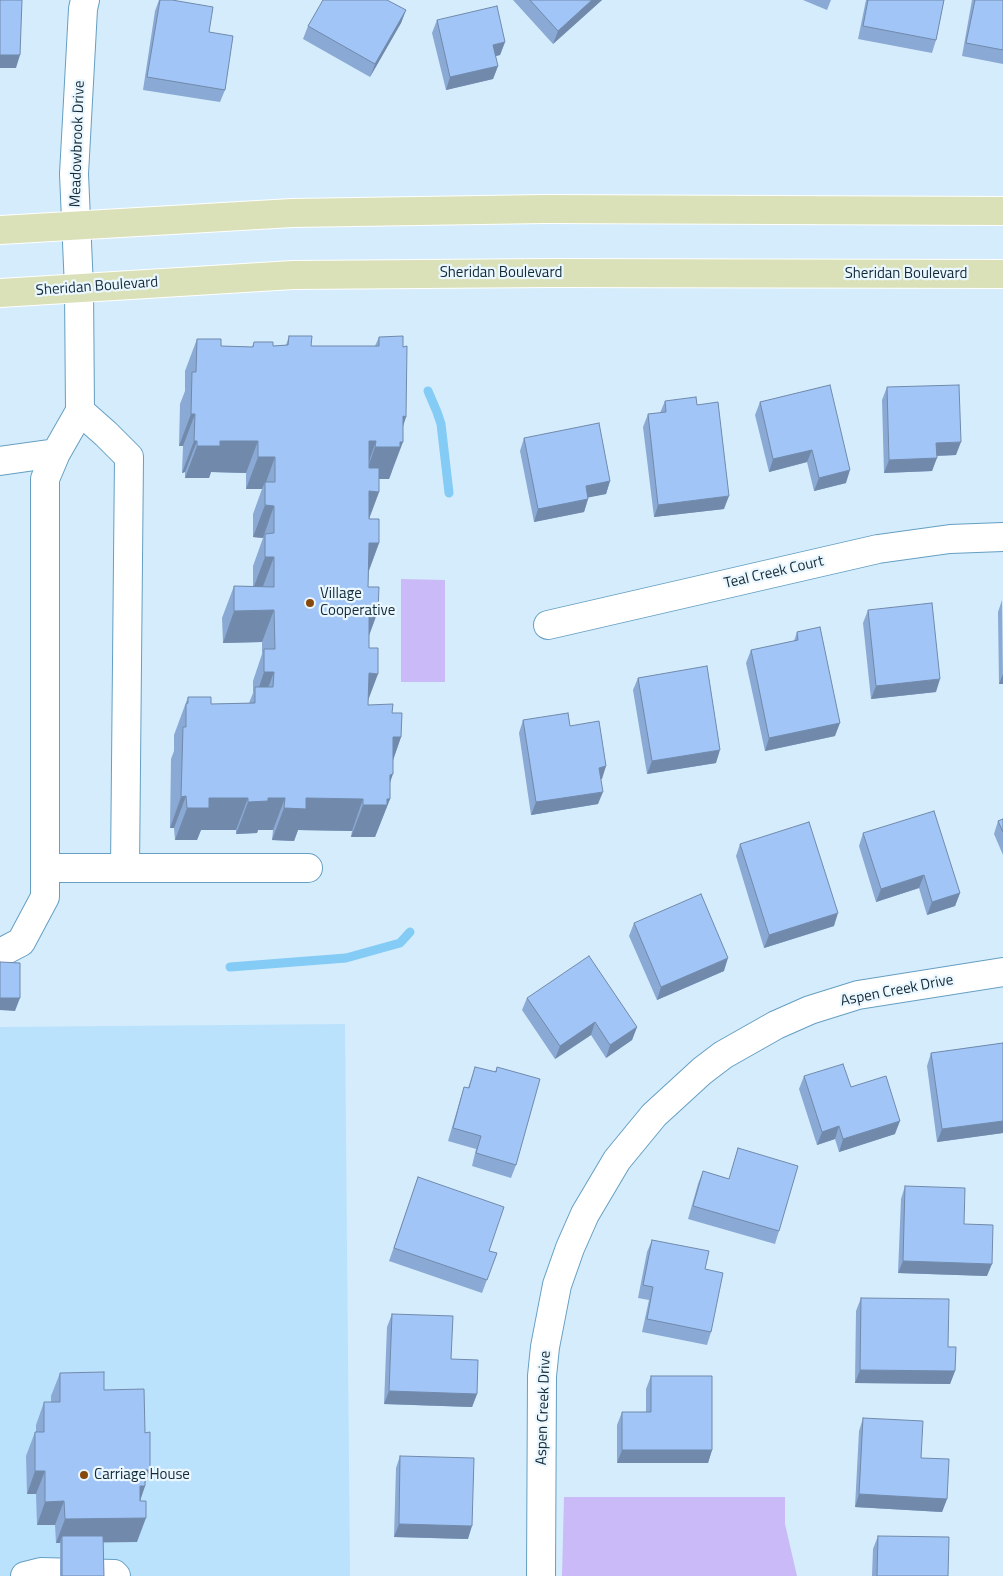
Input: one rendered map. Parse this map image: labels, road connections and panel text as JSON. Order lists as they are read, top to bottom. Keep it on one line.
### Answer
{"streets":{"main road":["Sheridan Boulevard"],"street":["Meadowbrook Drive","Teal Creek Court","Aspen Creek Drive"]},"crossings":[["Meadowbrook Drive","Sheridan Boulevard"]],"places":["Village Cooperative","Carriage House"]}
